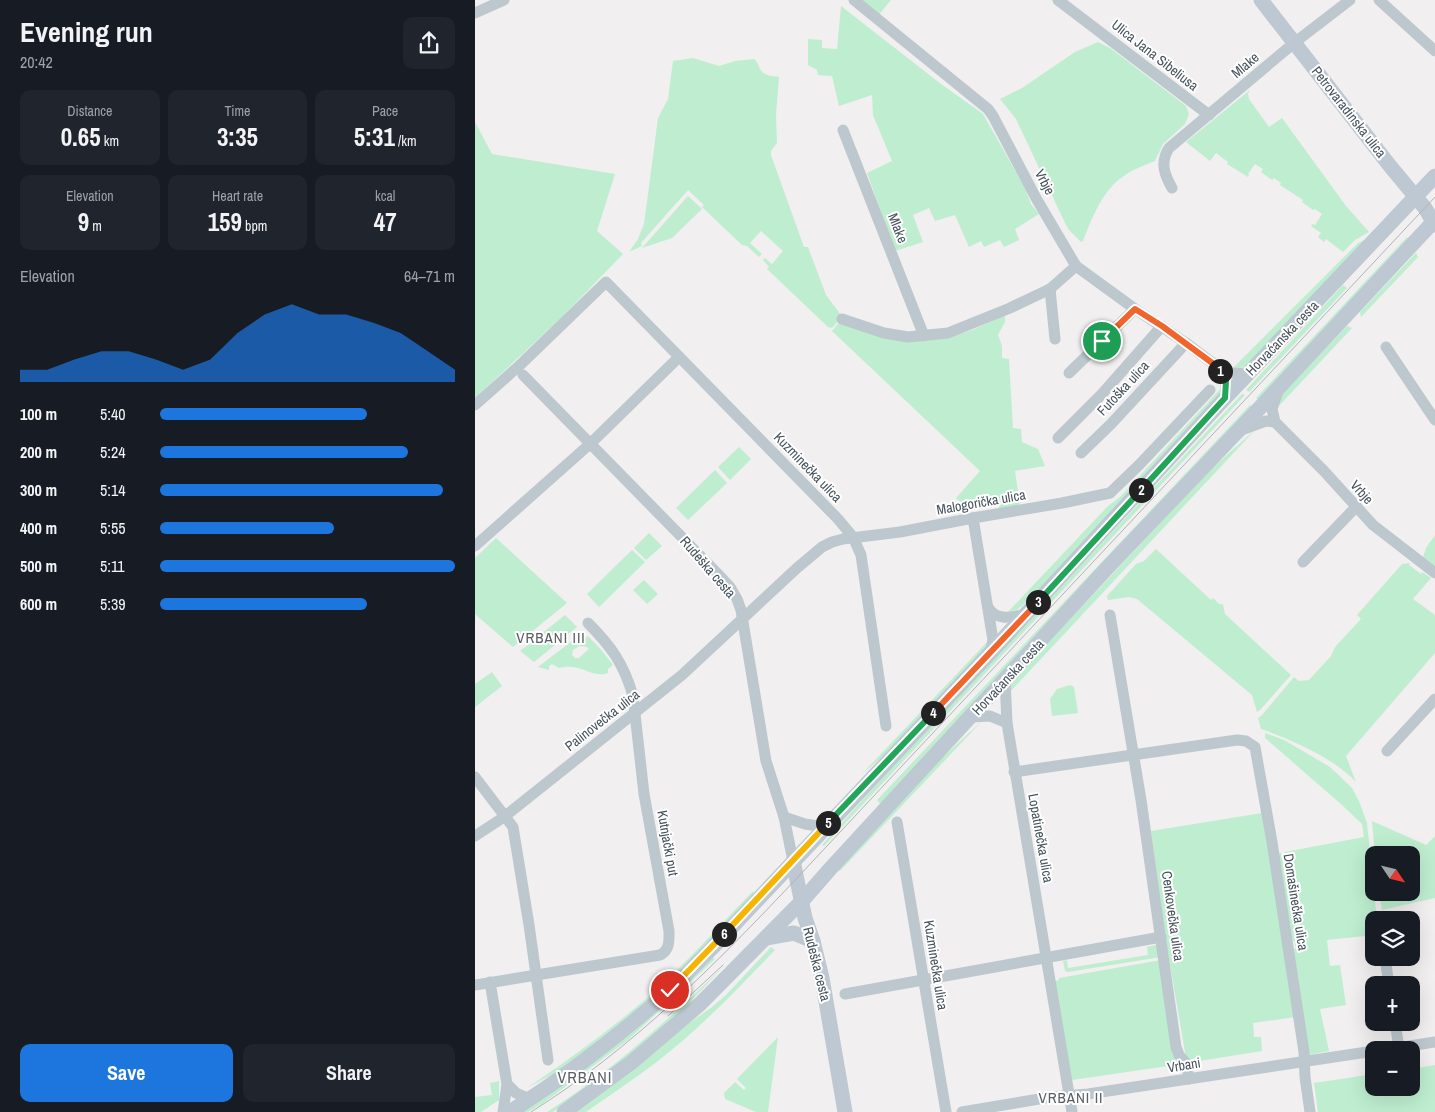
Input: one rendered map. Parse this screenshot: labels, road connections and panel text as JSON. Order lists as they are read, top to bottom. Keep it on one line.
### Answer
{"streets":{"street":["Ulica Jana Sibeliusa","Mlake","Petrovaradinska ulica","Vrbje","Horvaćanska cesta","Futoška ulica","Kuzminečka ulica","Malogorička ulica","Rudeška cesta","Palinovečka ulica","Lopatinečka ulica","Kutnjački put","Domašinečka ulica","Cenkovečka ulica","Vrbani"]},"crossings":[["Ulica Jana Sibeliusa","Mlake"],["Mlake","Petrovaradinska ulica"],["Petrovaradinska ulica","Horvaćanska cesta"],["Vrbje","Horvaćanska cesta"],["Vrbje","Futoška ulica"],["Horvaćanska cesta","Rudeška cesta"],["Horvaćanska cesta","Lopatinečka ulica"],["Kuzminečka ulica","Malogorička ulica"],["Malogorička ulica","Rudeška cesta"],["Malogorička ulica","Palinovečka ulica"],["Rudeška cesta","Palinovečka ulica"],["Palinovečka ulica","Kutnjački put"],["Lopatinečka ulica","Vrbani"],["Domašinečka ulica","Cenkovečka ulica"],["Domašinečka ulica","Vrbani"],["Cenkovečka ulica","Vrbani"]],"districts":["VRBANI III","VRBANI","VRBANI II"],"north":"bottom right","page":{"heading":["Evening run","20:42"],"stats":[["Distance","0.65 km"],["Time","3:35"],["Pace","5:31 /km"],["Elevation","9 m"],["Heart rate","159 bpm"],["kcal","47"]],"chart":["Elevation","64–71 m"],"pins":["1","2","3","4","5","6"],"list":[{"name":"100 m","note":"5:40"},{"name":"200 m","note":"5:24"},{"name":"300 m","note":"5:14"},{"name":"400 m","note":"5:55"},{"name":"500 m","note":"5:11"},{"name":"600 m","note":"5:39"}],"map_buttons":["+","−"],"buttons":["Save","Share"]}}
